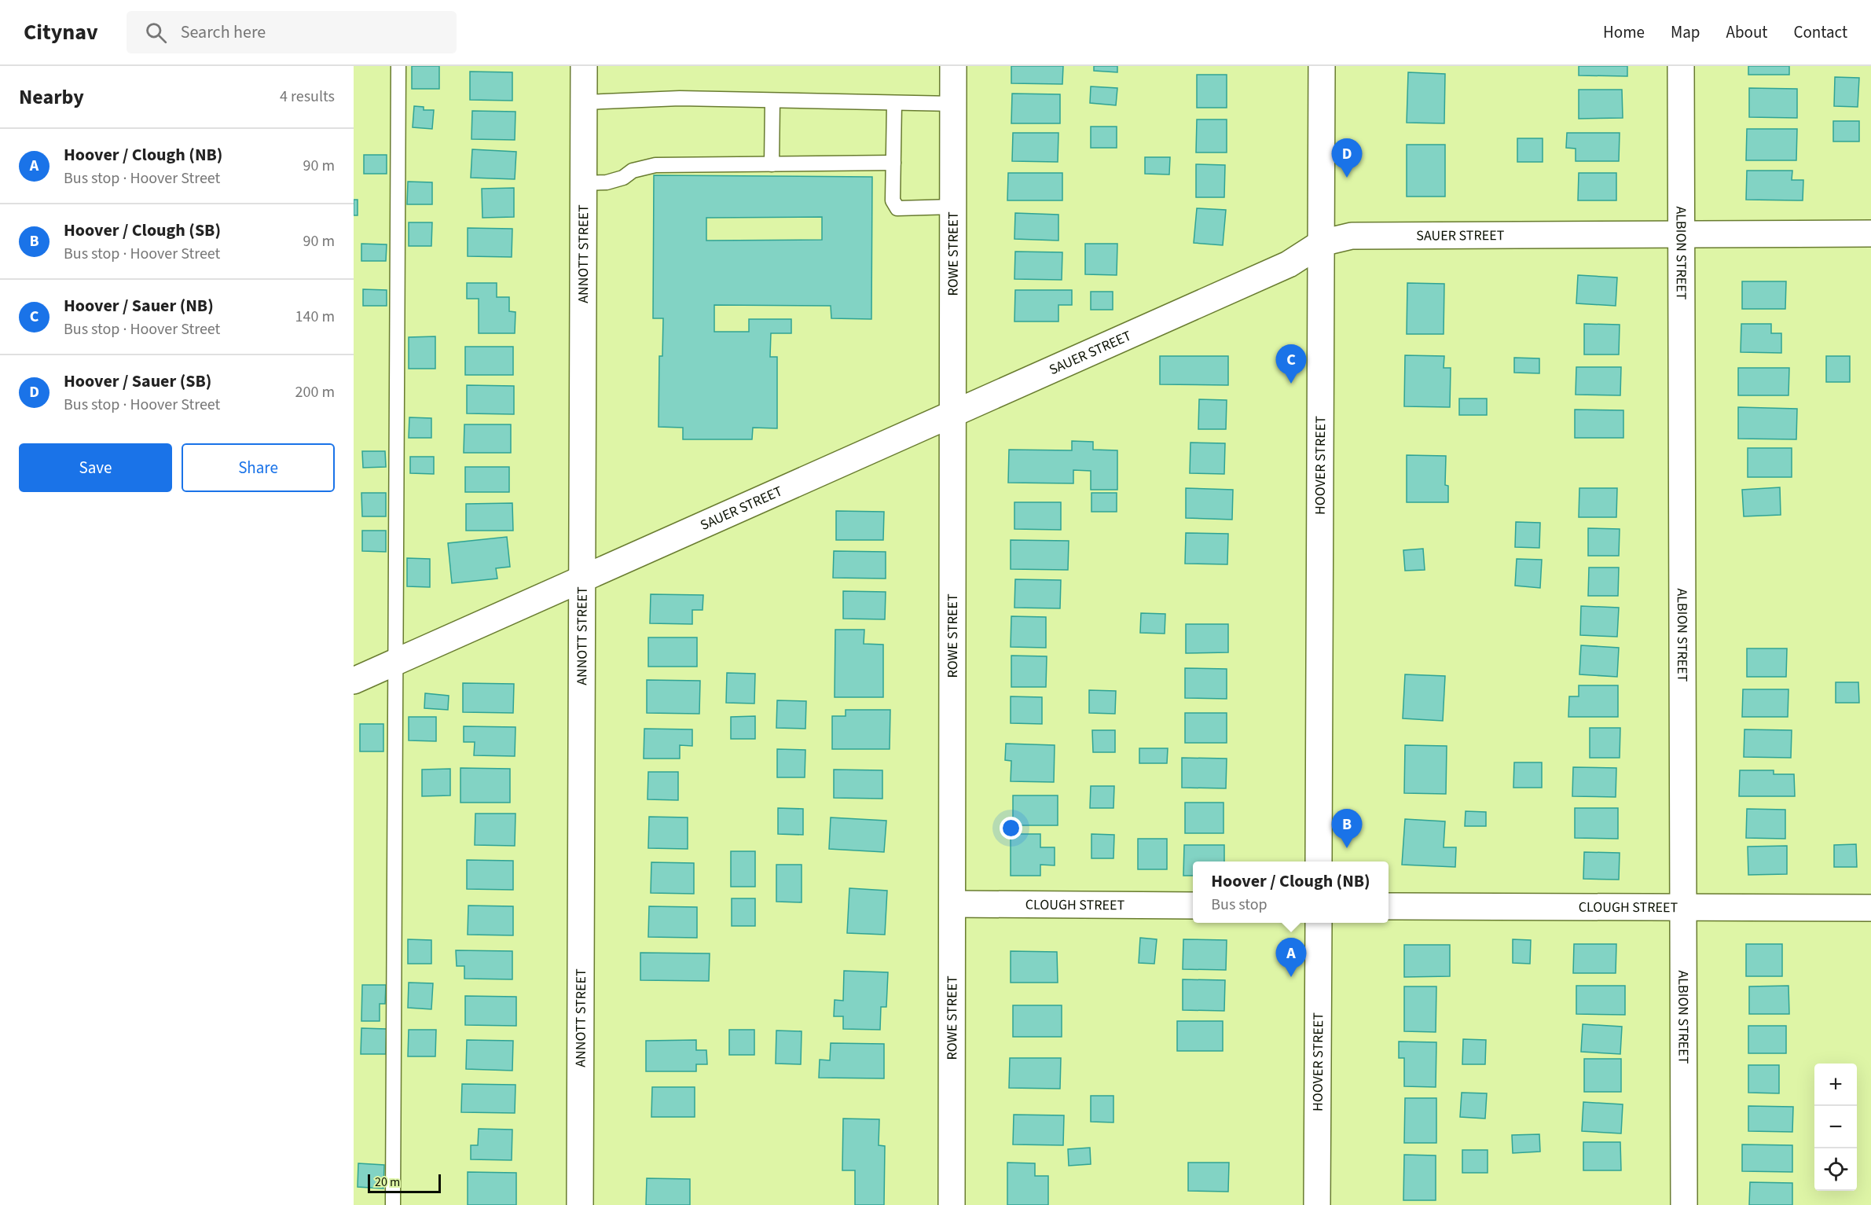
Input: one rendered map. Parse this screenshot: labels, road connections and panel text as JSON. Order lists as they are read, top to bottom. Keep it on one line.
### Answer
{"streets":{"street":["SAUER STREET","ANNOTT STREET","ROWE STREET","ALBION STREET","HOOVER STREET","CLOUGH STREET"]},"crossings":[["SAUER STREET","ANNOTT STREET"],["SAUER STREET","ROWE STREET"],["SAUER STREET","ALBION STREET"],["SAUER STREET","HOOVER STREET"],["ROWE STREET","CLOUGH STREET"],["ALBION STREET","CLOUGH STREET"]],"scale_bar":"20 m","page":{"header":"Citynav","search":"Search here","nav":["Home","Map","About","Contact"],"heading":["Nearby","4 results"],"list":[{"mark":"A","name":"Hoover / Clough (NB)","note":"Bus stop · Hoover Street","value":"90 m"},{"mark":"B","name":"Hoover / Clough (SB)","note":"Bus stop · Hoover Street","value":"90 m"},{"mark":"C","name":"Hoover / Sauer (NB)","note":"Bus stop · Hoover Street","value":"140 m"},{"mark":"D","name":"Hoover / Sauer (SB)","note":"Bus stop · Hoover Street","value":"200 m"}],"pins":["D","C","B","A"],"buttons":["Save","Share"],"popup":["Hoover / Clough (NB)","Bus stop"],"map_buttons":["+","−"],"scale":"20 m"}}
